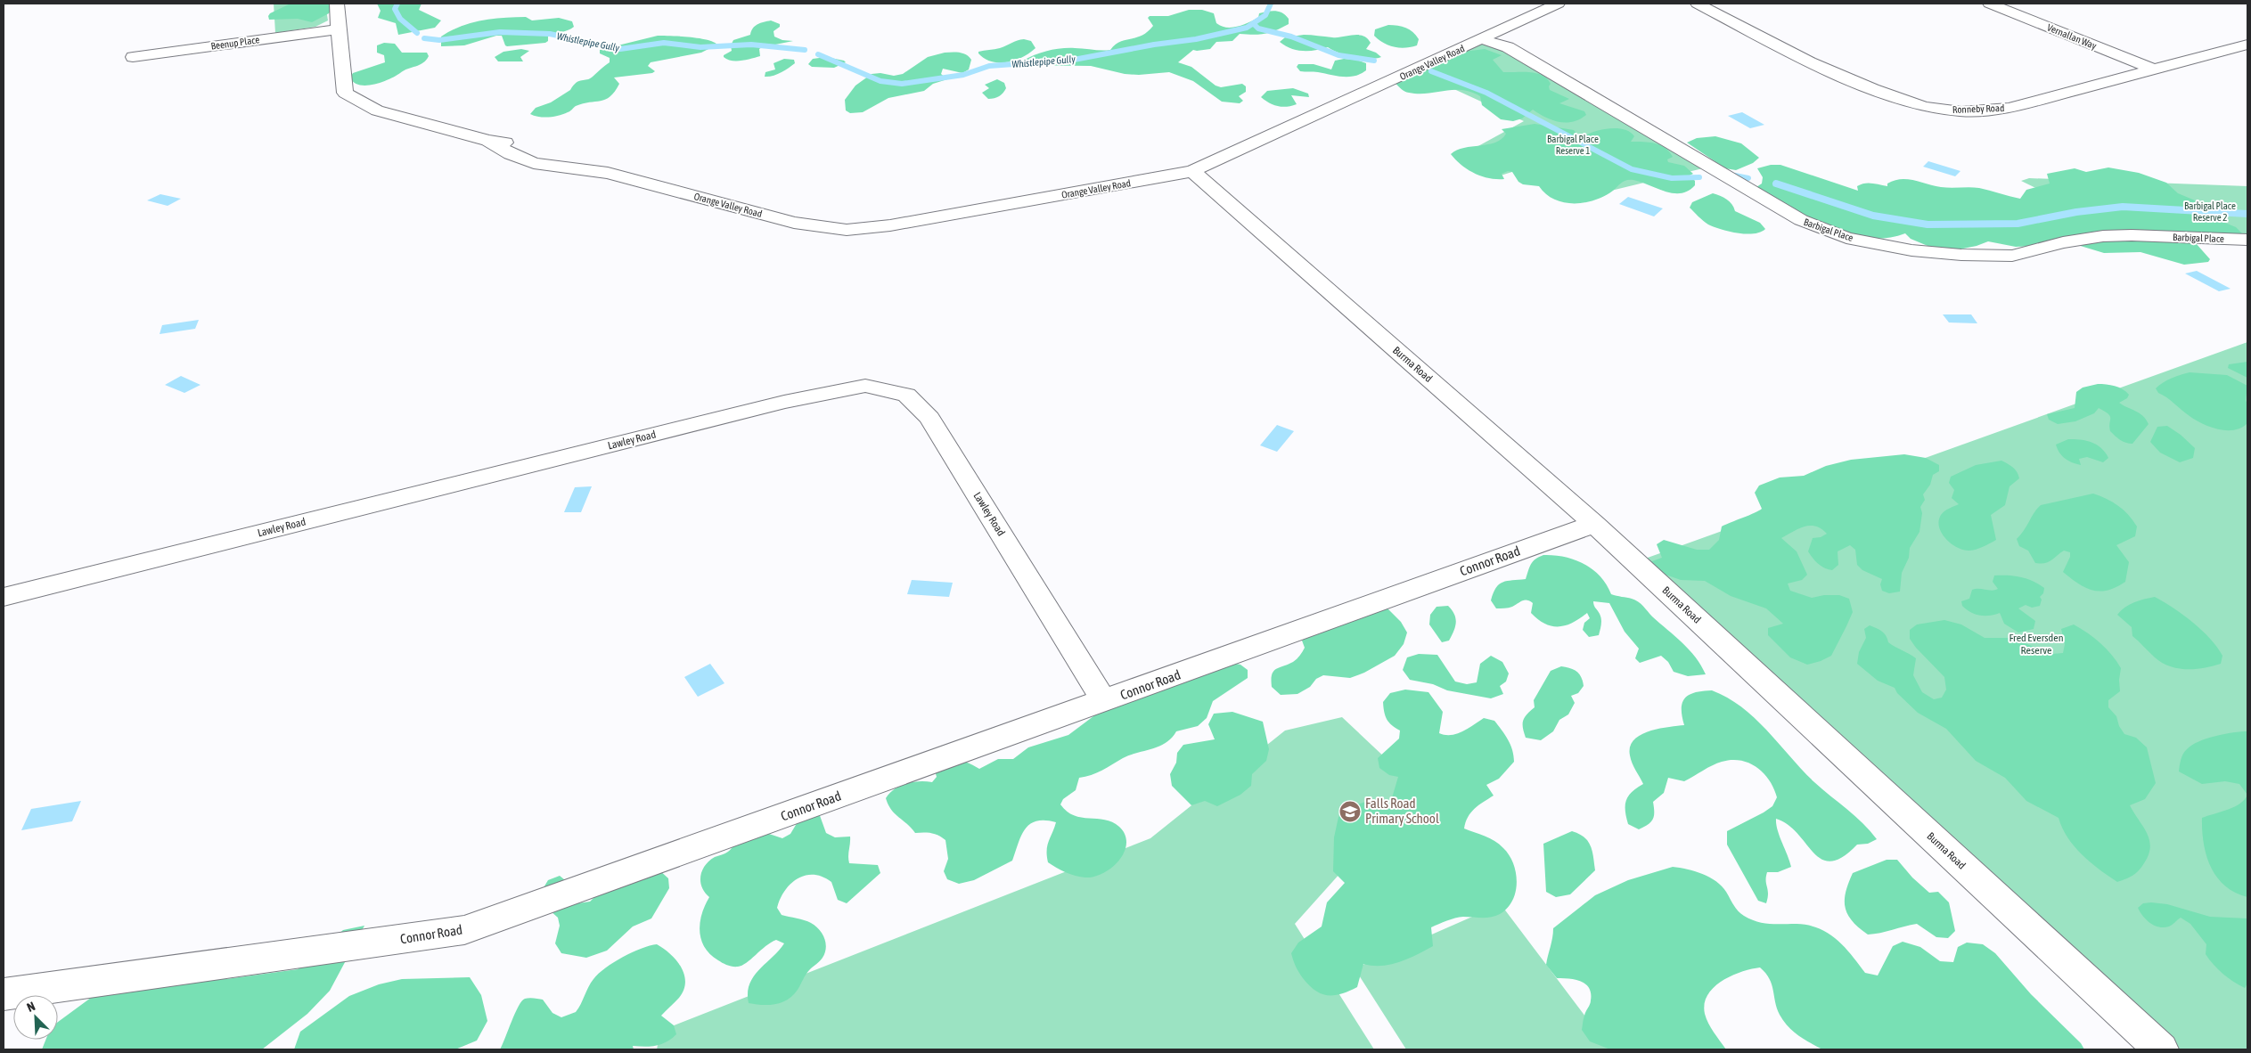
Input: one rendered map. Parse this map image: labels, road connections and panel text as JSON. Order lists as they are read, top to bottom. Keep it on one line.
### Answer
{"streets":{"street":["Vernallan Way","Beenup Place","Orange Valley Road","Ronneby Road","Barbigal Place","Burma Road","Lawley Road","Connor Road"]},"crossings":[["Vernallan Way","Ronneby Road"],["Beenup Place","Orange Valley Road"],["Orange Valley Road","Barbigal Place"],["Orange Valley Road","Burma Road"],["Burma Road","Connor Road"],["Lawley Road","Connor Road"]],"water":["Whistlepipe Gully"],"parks":["Barbigal Place Reserve 1","Barbigal Place Reserve 2","Fred Eversden Reserve"],"places":{"school or university":["Falls Road Primary School"]},"north":"top left"}
